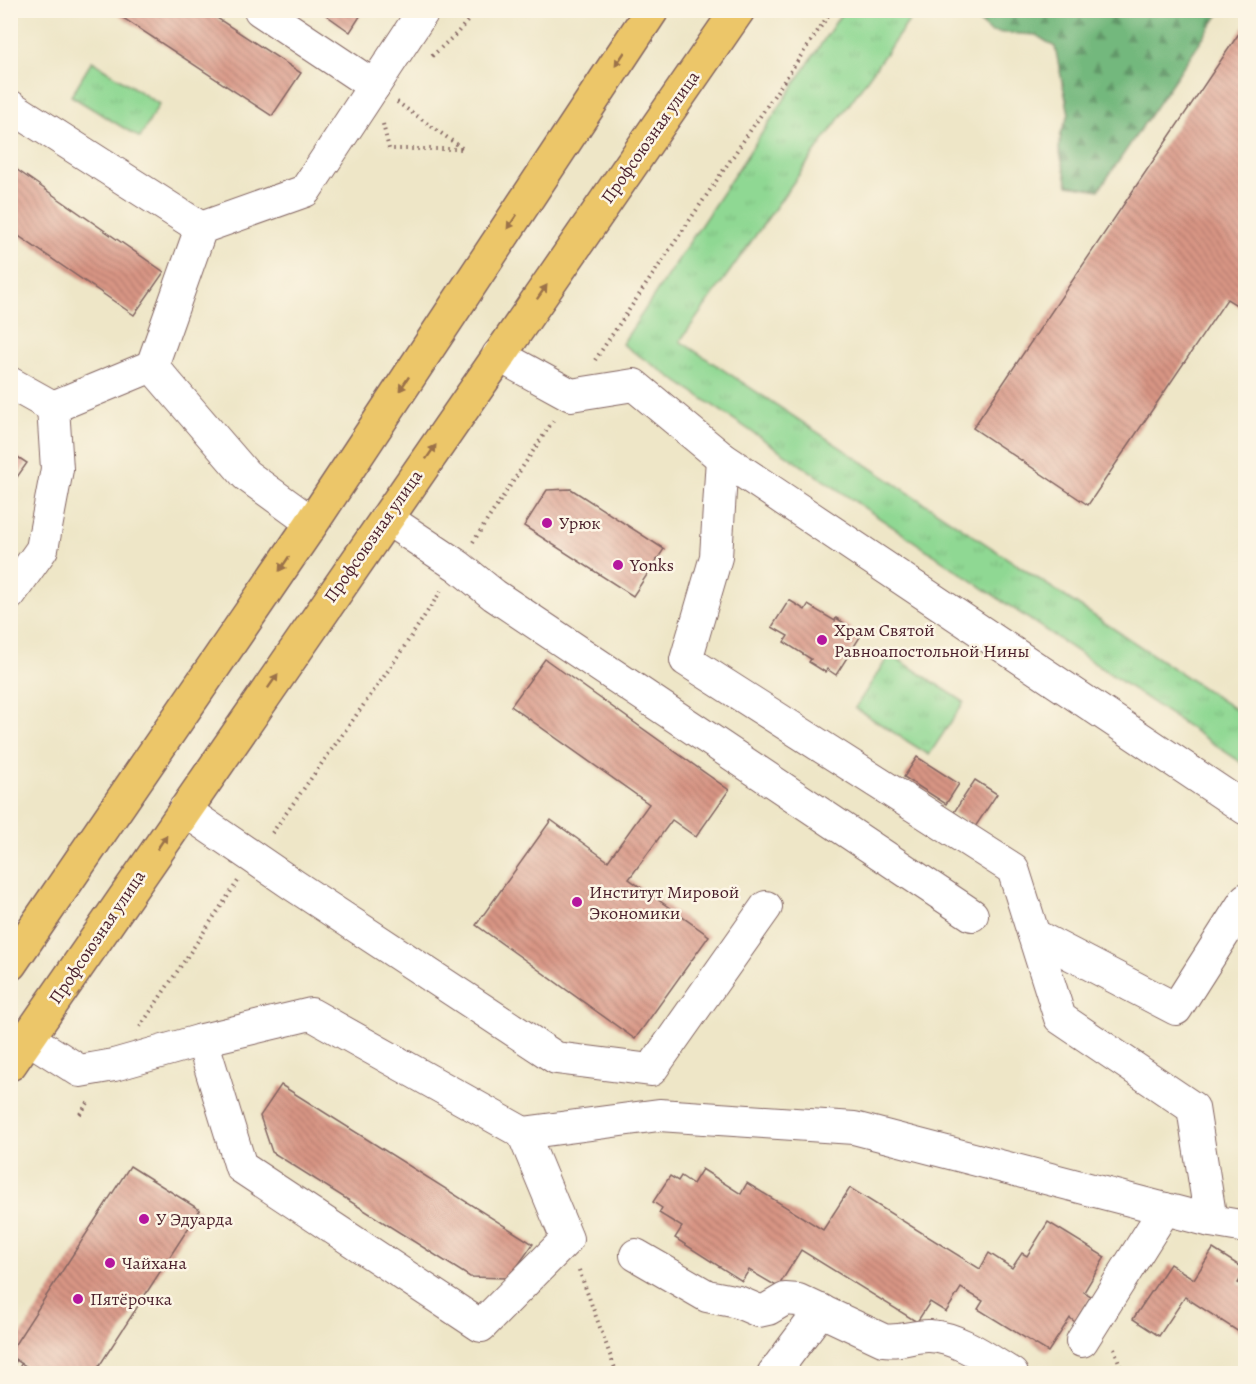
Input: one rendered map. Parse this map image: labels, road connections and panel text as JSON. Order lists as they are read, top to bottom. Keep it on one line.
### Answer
{"streets":{"main road":["Профсоюзная улица"]},"places":["Урюк","Yonks","Храм Святой Равноапостольной Нины","Институт Мировой Экономики","У Эдуарда","Чайхана","Пятёрочка"]}
